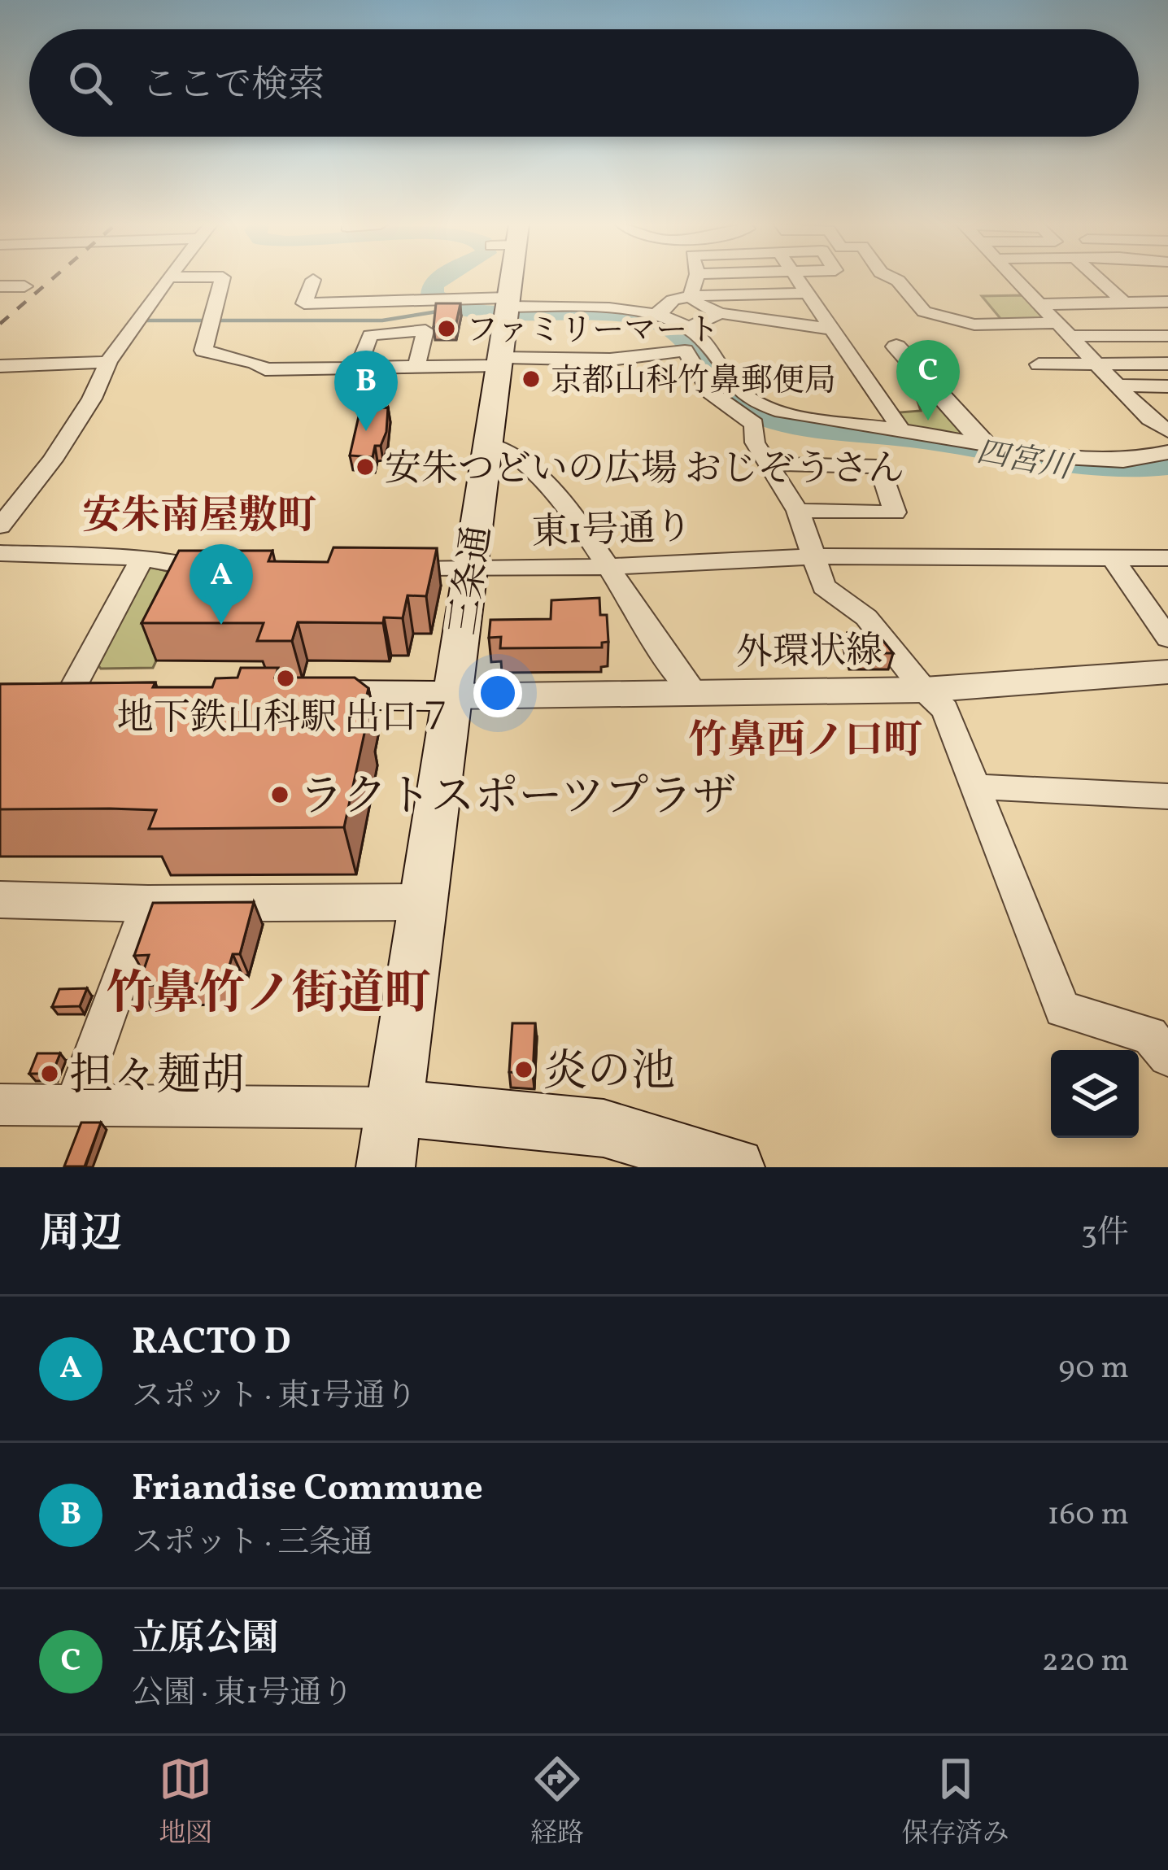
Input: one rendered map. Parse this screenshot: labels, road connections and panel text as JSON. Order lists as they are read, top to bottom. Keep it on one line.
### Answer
{"streets":{"main road":["三条通"],"street":["東1号通り","外環状線"]},"crossings":[["東1号通り","三条通"],["三条通","外環状線"]],"districts":["安朱南屋敷町","竹鼻西ノ口町","竹鼻竹ノ街道町"],"water":["四宮川"],"places":["ファミリーマート","京都山科竹鼻郵便局","安朱つどいの広場 おじぞうさん","地下鉄山科駅 出口７","ラクトスポーツプラザ","炎の池","担々麺胡"],"page":{"search":"ここで検索","pins":["C","B","A"],"heading":["周辺","3件"],"list":[{"mark":"A","name":"RACTO D","note":"スポット · 東1号通り","value":"90 m"},{"mark":"B","name":"Friandise Commune","note":"スポット · 三条通","value":"160 m"},{"mark":"C","name":"立原公園","note":"公園 · 東1号通り","value":"220 m"}],"nav":["地図","経路","保存済み"]}}
